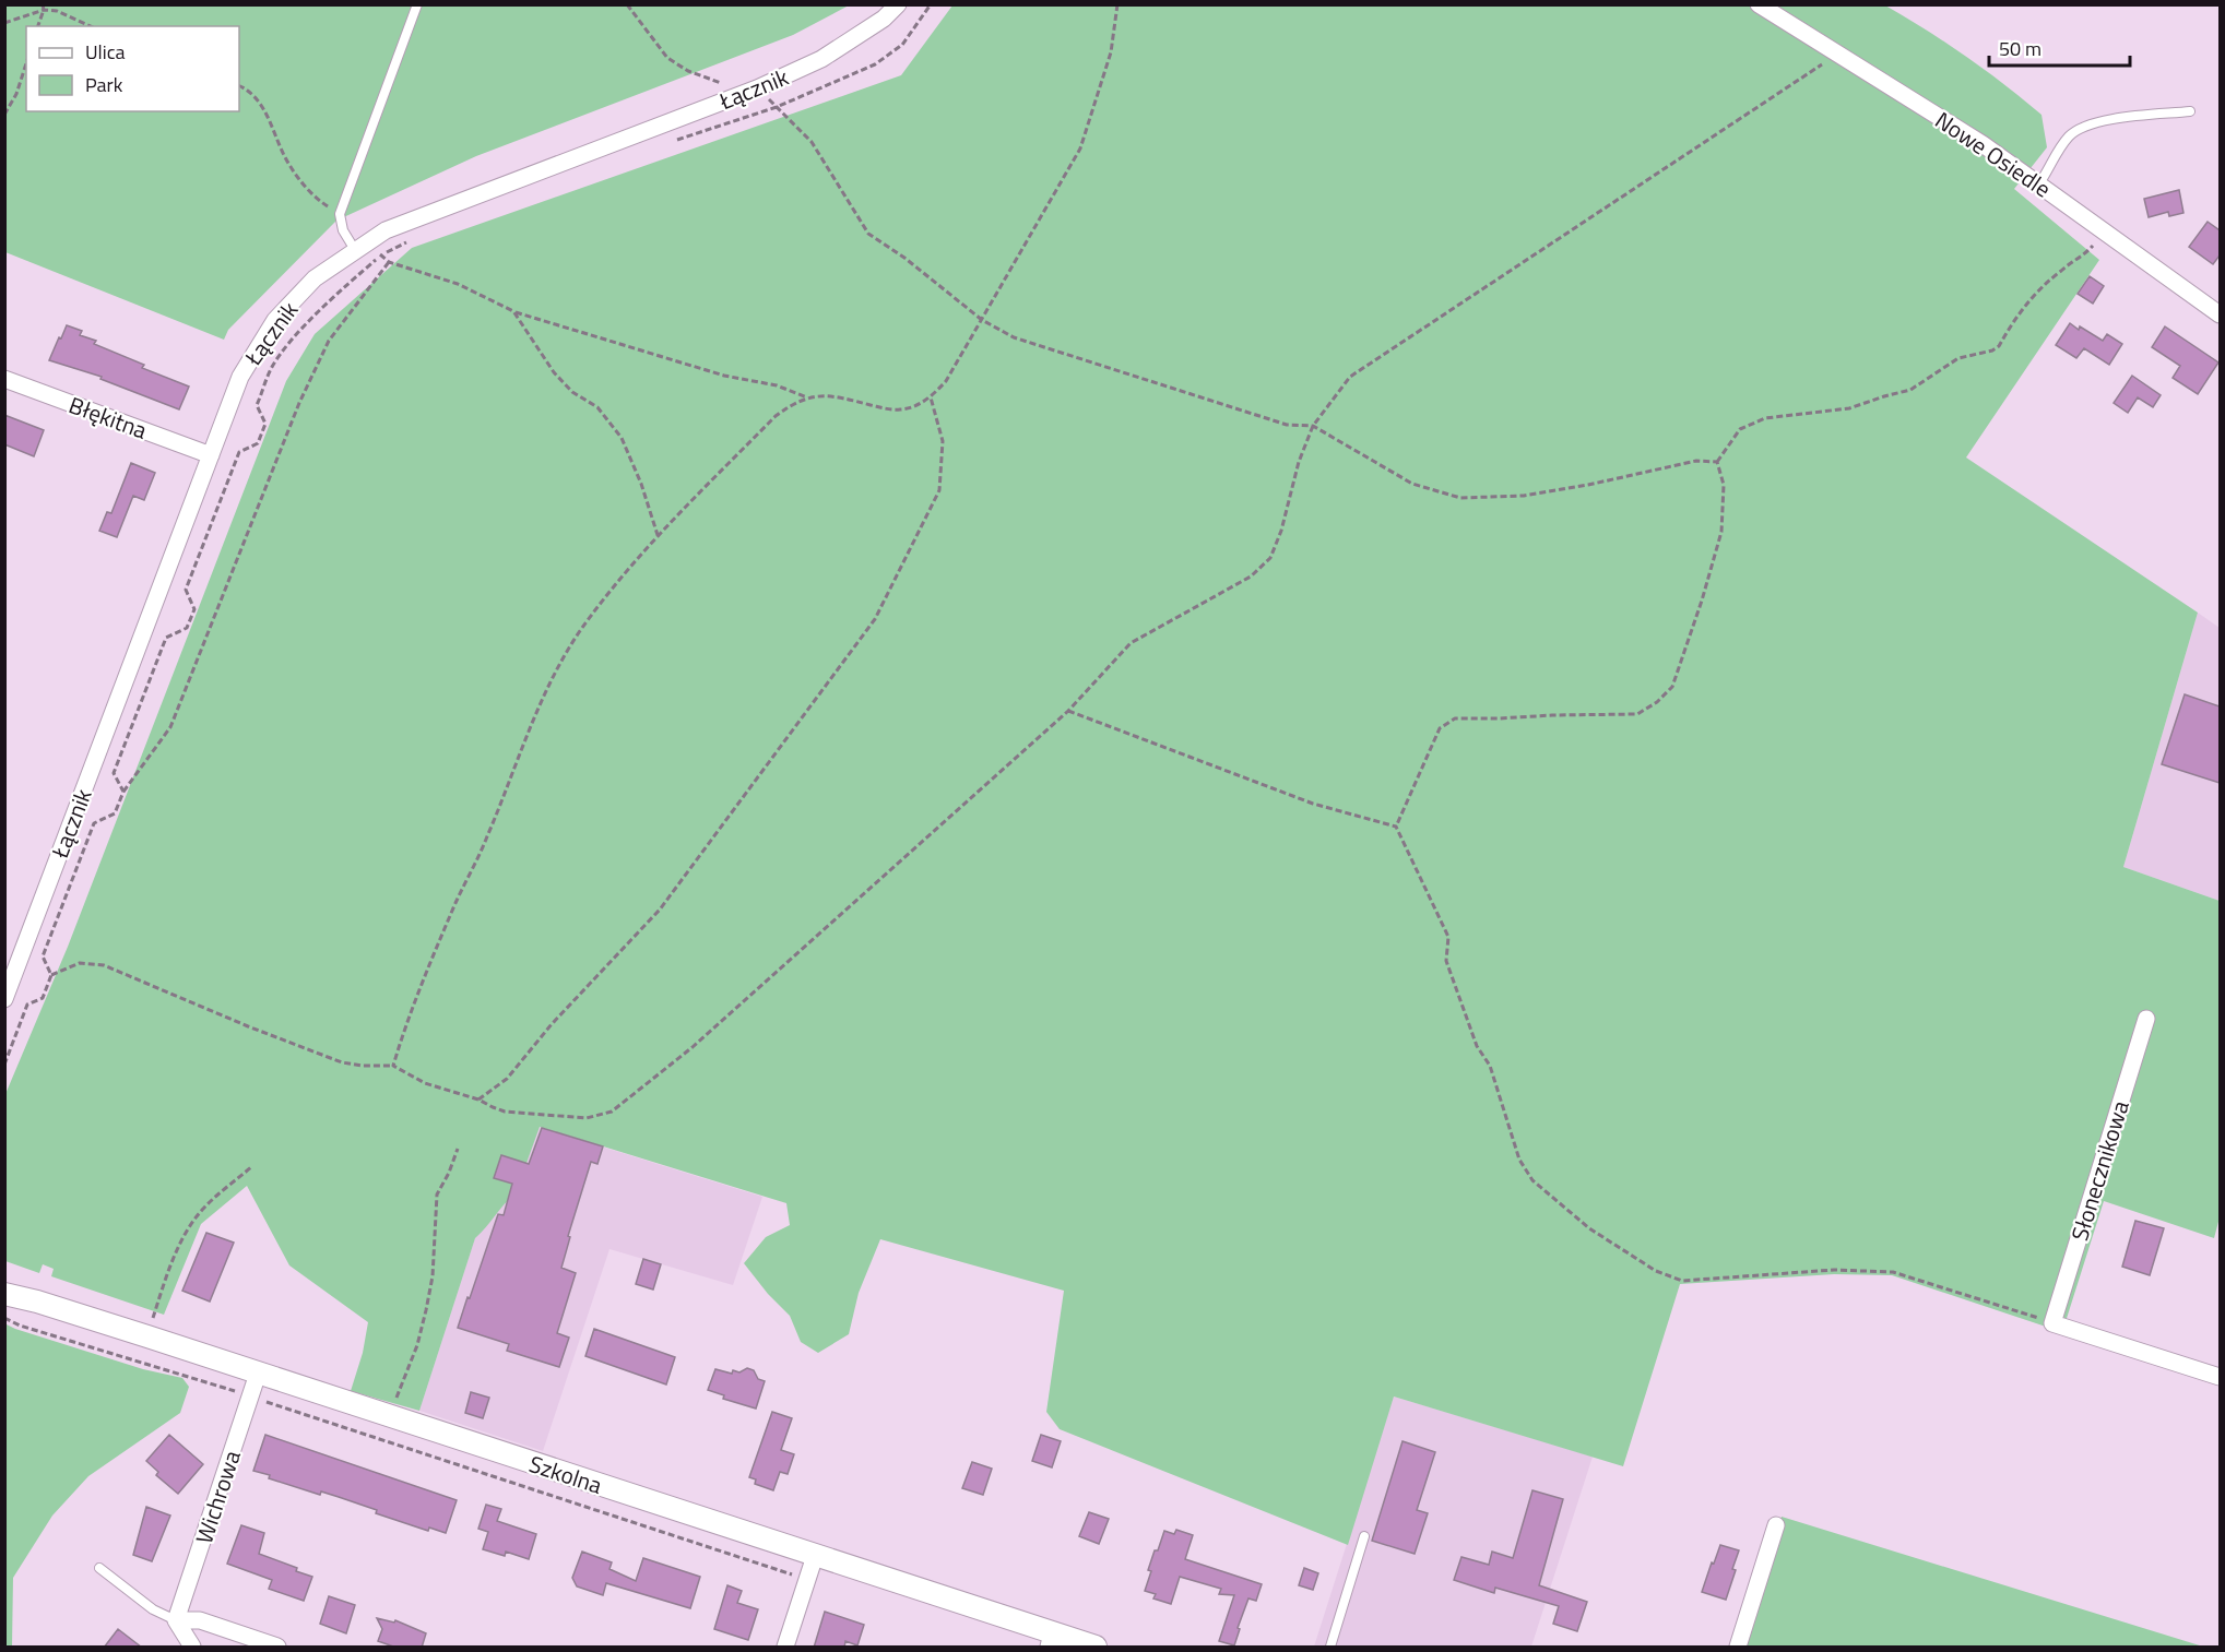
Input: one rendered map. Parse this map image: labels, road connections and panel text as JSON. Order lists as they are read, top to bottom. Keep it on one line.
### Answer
{"streets":{"street":["Łącznik","Nowe Osiedle","Błękitna","Słonecznikowa","Szkolna","Wichrowa"]},"crossings":[["Łącznik","Błękitna"],["Szkolna","Wichrowa"]],"legend":["Ulica","Park"],"scale_bar":"50 m"}
